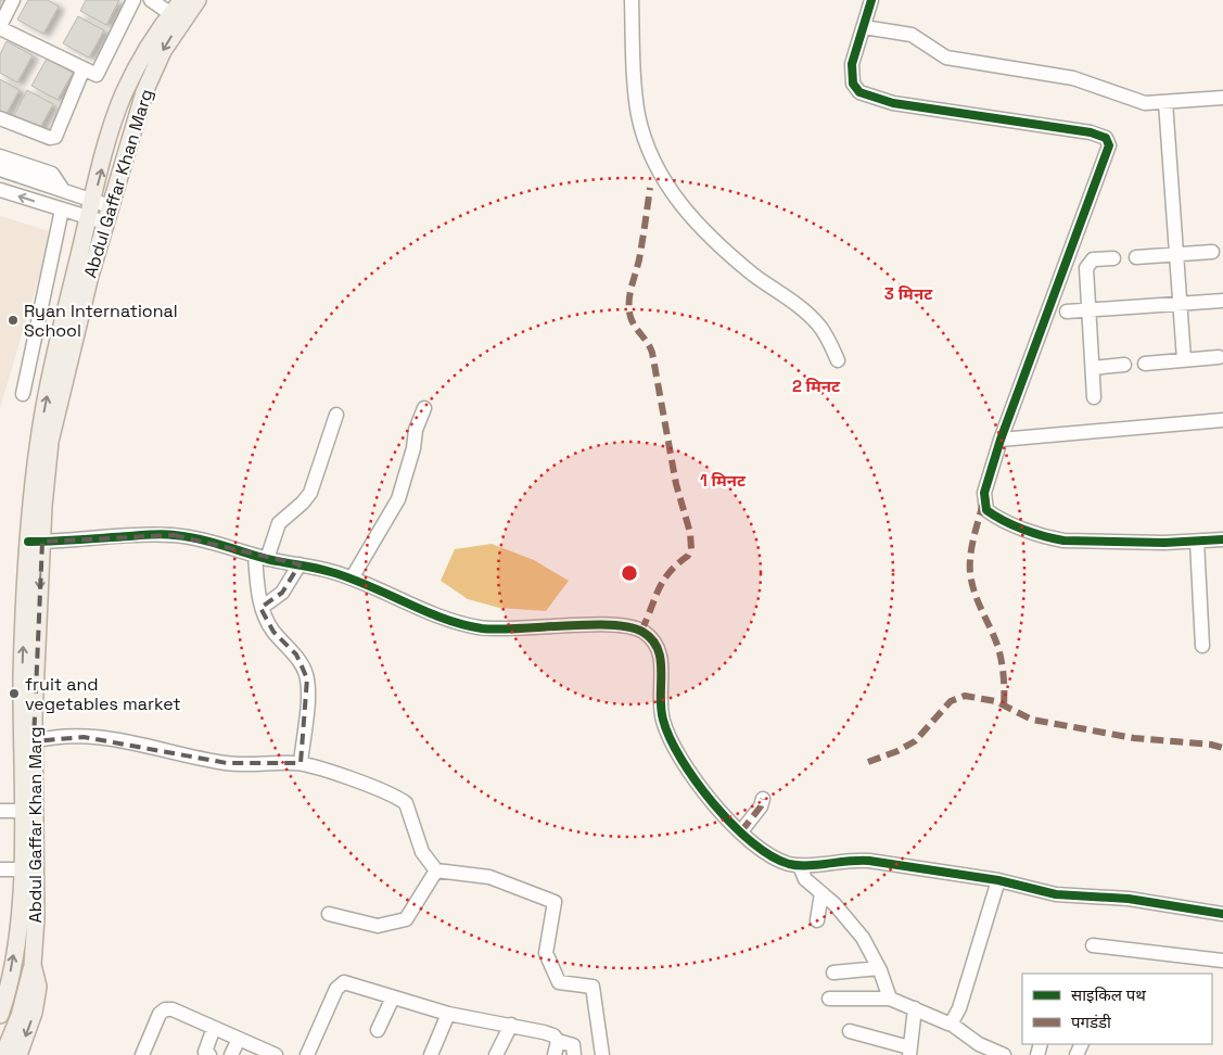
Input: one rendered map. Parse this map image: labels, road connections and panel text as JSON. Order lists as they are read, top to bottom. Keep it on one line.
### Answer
{"streets":{"main road":["Abdul Gaffar Khan Marg"]},"places":["Ryan International School","fruit and vegetables market"],"legend":["साइकिल पथ","पगडंडी"],"rings":["3 मिनट","2 मिनट","1 मिनट"]}
